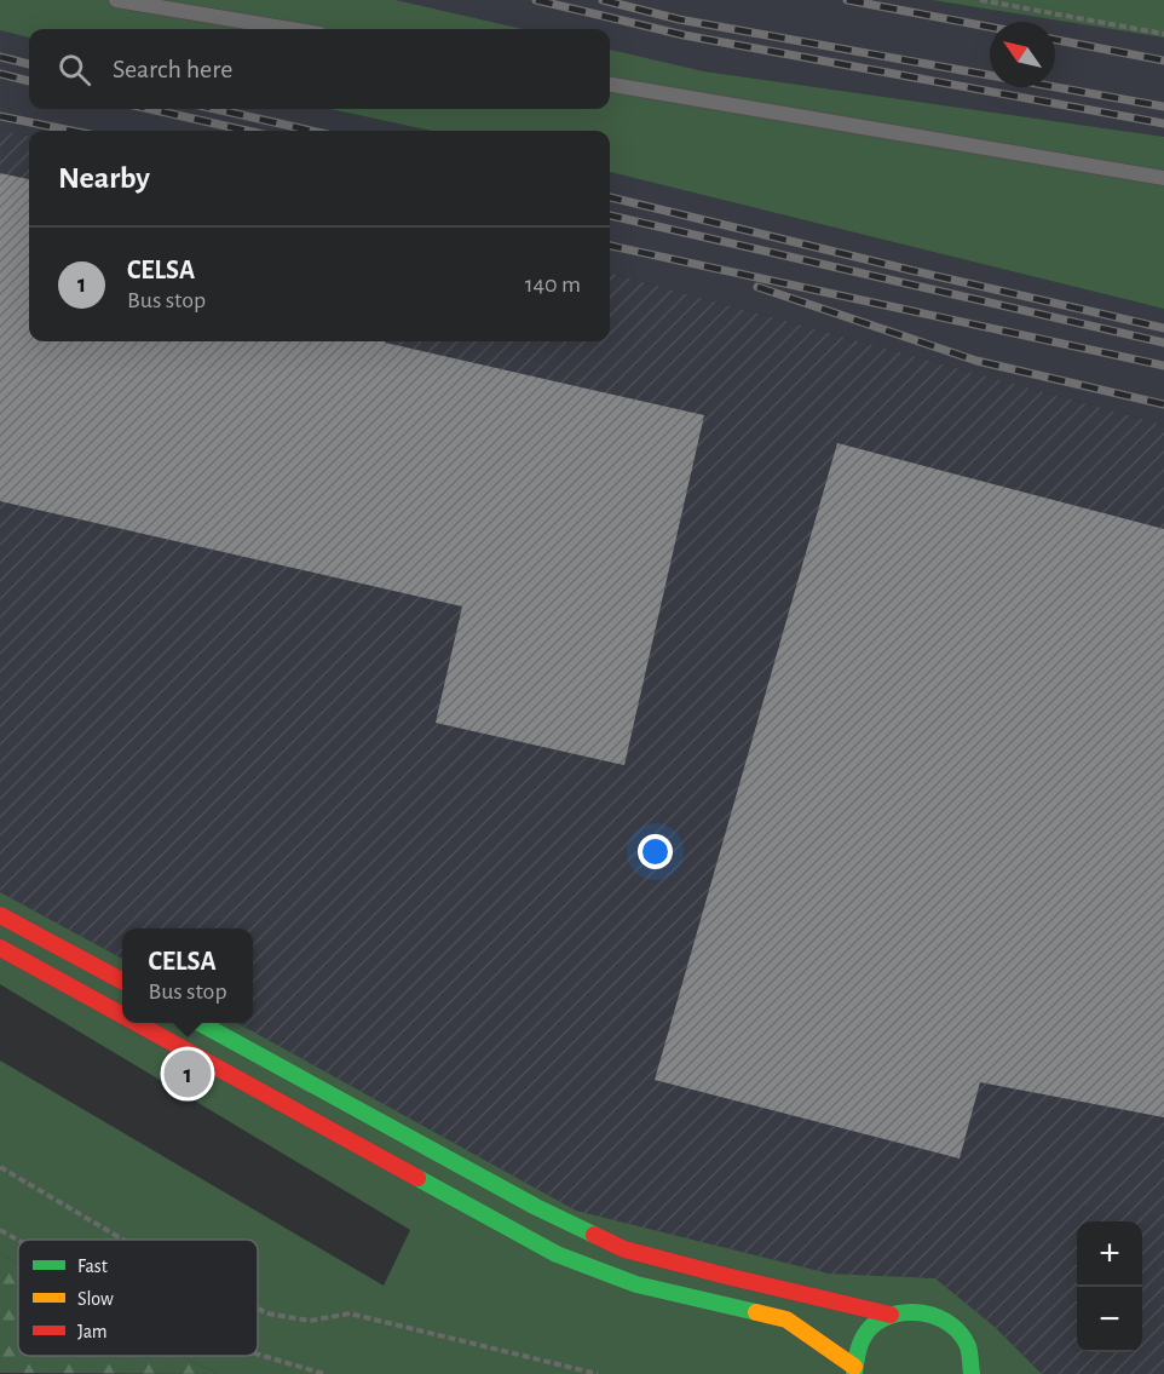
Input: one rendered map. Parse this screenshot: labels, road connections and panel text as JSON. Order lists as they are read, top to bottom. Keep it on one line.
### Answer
{"legend":["Fast","Slow","Jam"],"north":"top left","page":{"search":"Search here","heading":"Nearby","list":[{"mark":"1","name":"CELSA","note":"Bus stop","value":"140 m"}],"popup":["CELSA","Bus stop"],"pins":"1","map_buttons":["+","−"]}}
